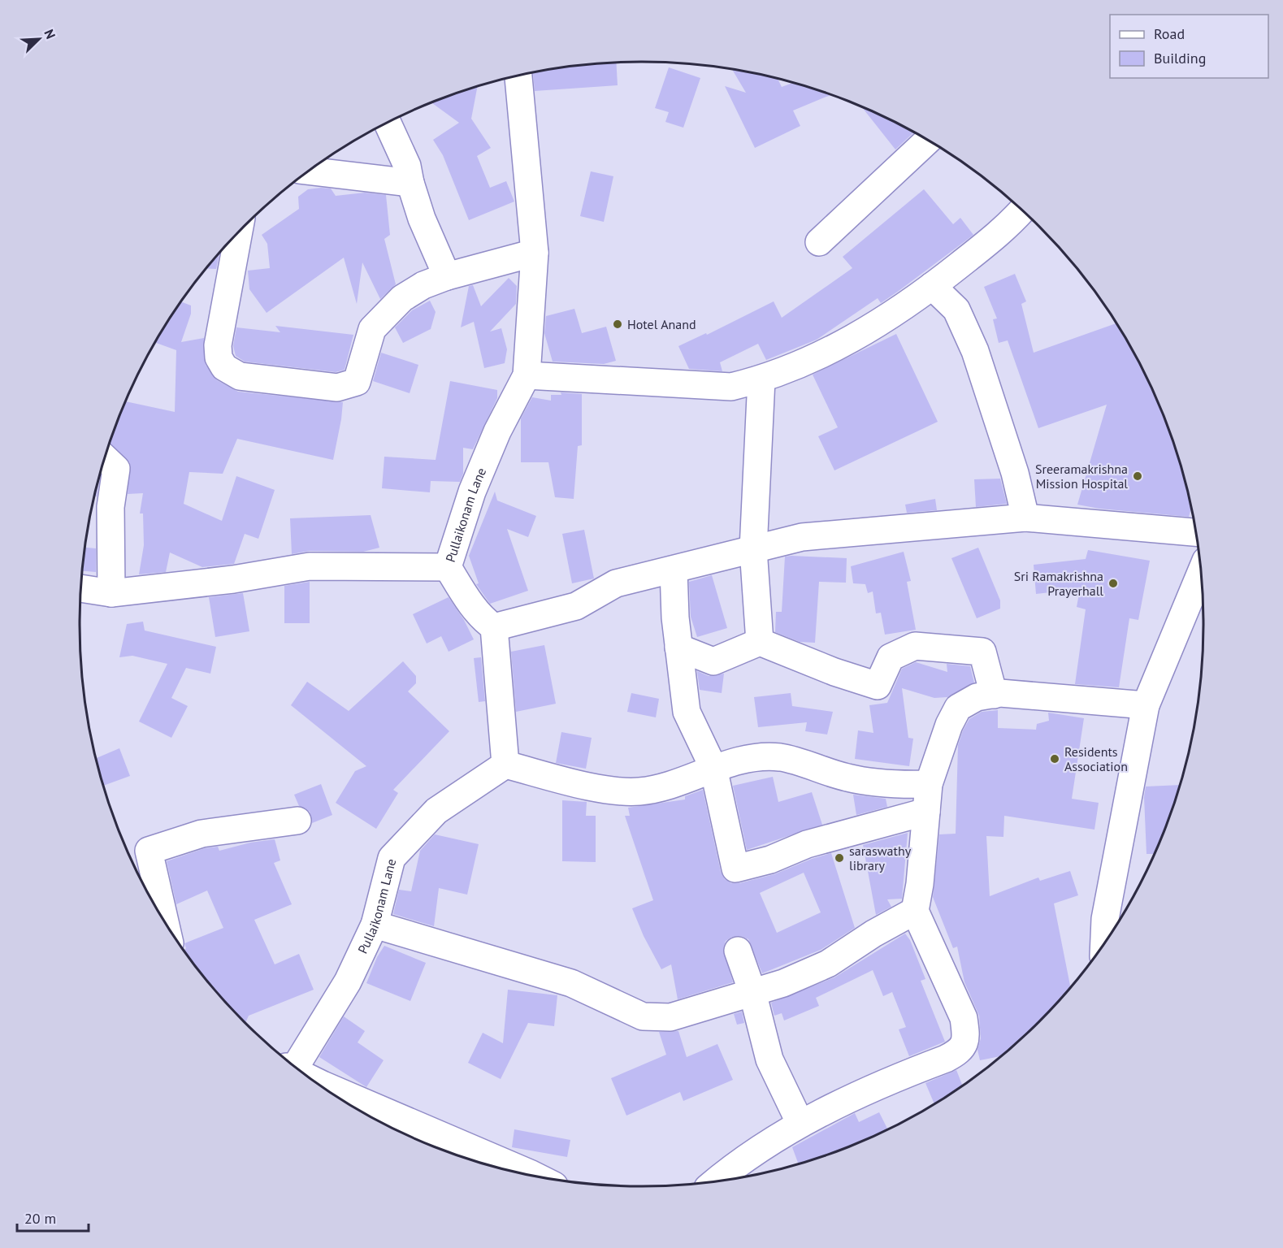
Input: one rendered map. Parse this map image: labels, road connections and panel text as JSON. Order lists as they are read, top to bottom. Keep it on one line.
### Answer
{"streets":{"street":["Pullaikonam Lane"]},"places":["Hotel Anand","Sreeramakrishna Mission Hospital","Sri Ramakrishna Prayerhall","Residents Association","saraswathy library"],"legend":["Road","Building"],"scale_bar":"20 m","north":"top right"}
